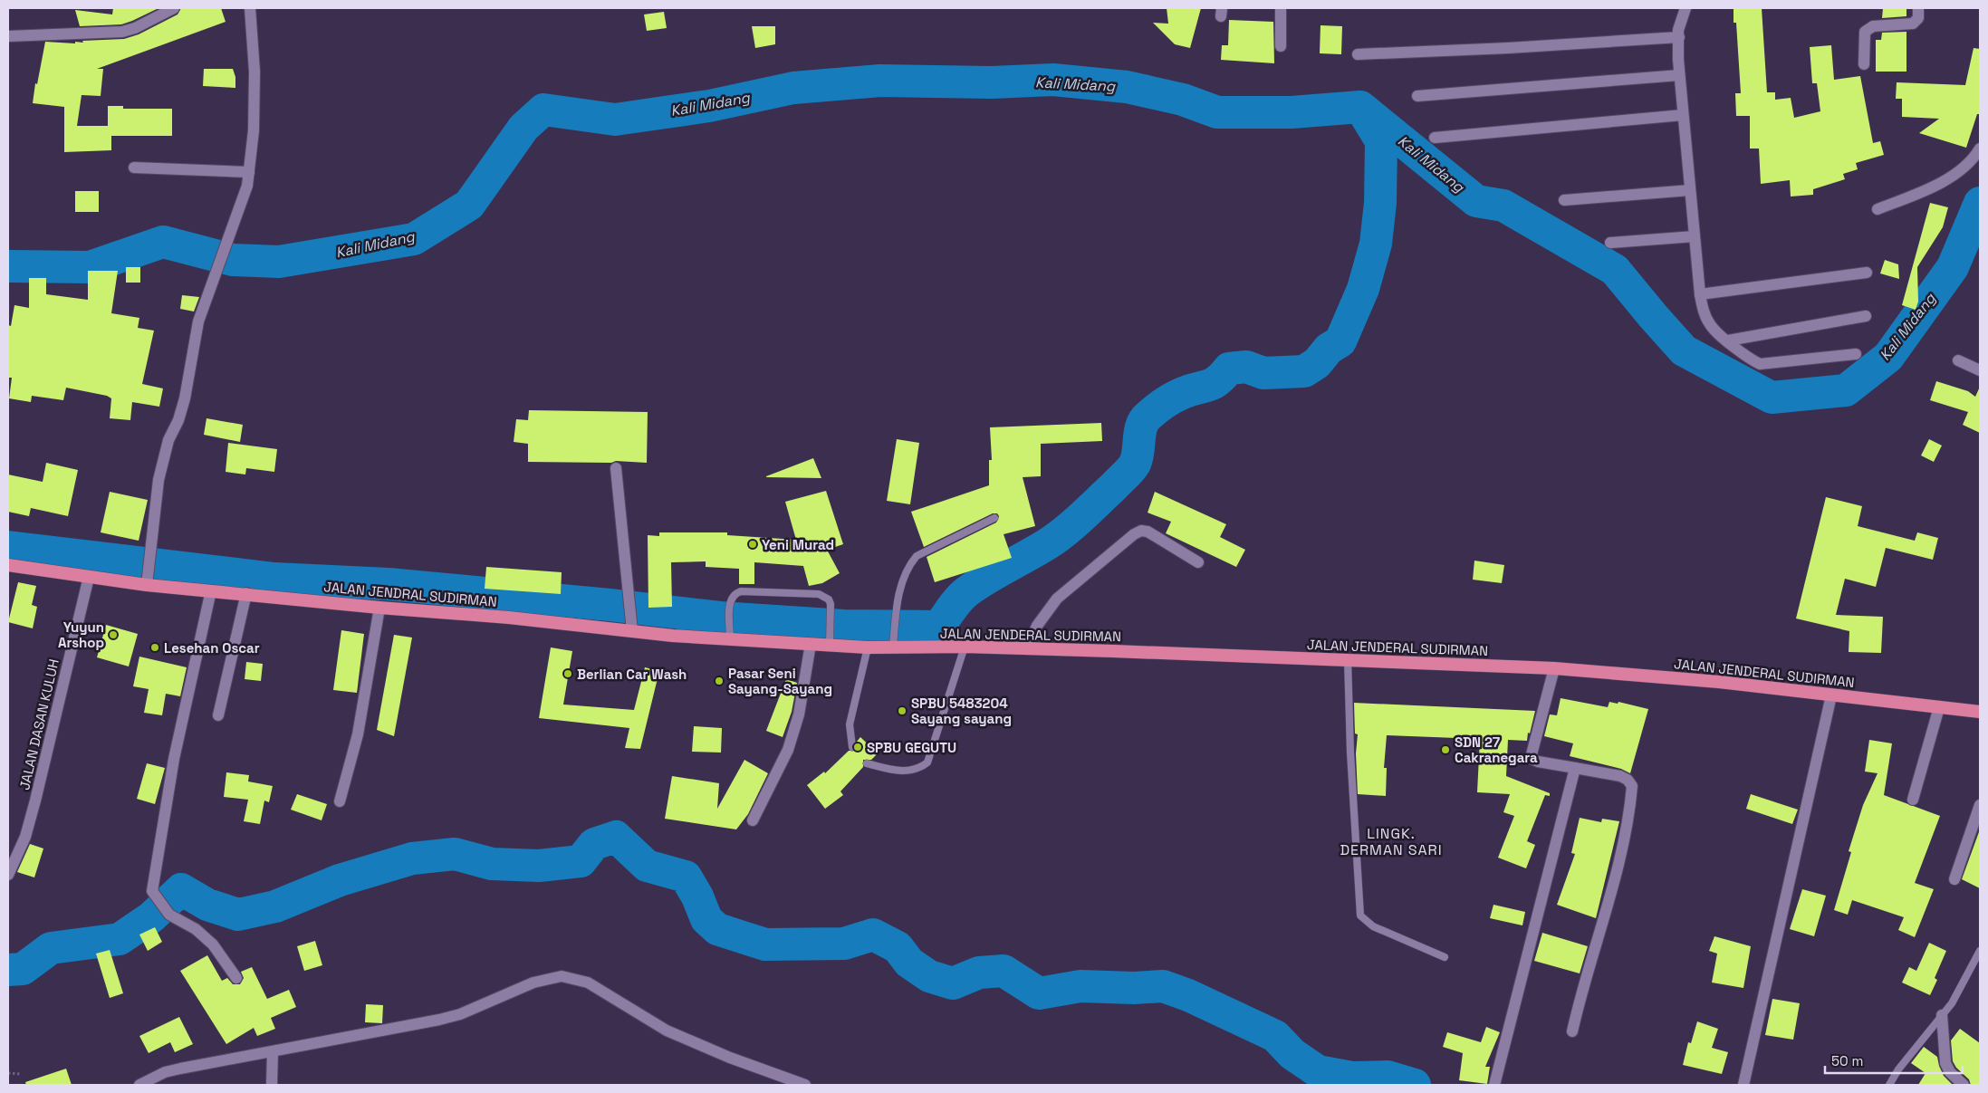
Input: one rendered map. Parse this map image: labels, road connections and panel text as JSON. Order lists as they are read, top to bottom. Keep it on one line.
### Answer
{"streets":{"highway":["JALAN JENDRAL SUDIRMAN","JALAN JENDERAL SUDIRMAN"],"street":["JALAN DASAN KULUH"]},"crossings":[["JALAN JENDRAL SUDIRMAN","JALAN JENDERAL SUDIRMAN"],["JALAN JENDRAL SUDIRMAN","JALAN DASAN KULUH"]],"districts":["LINGK. DERMAN SARI"],"water":["Kali Midang"],"places":["Yeni Murad","Yuyun Arshop","Lesehan Oscar","Berlian Car Wash","Pasar Seni Sayang-Sayang","SPBU 5483204 Sayang sayang","SPBU GEGUTU","SDN 27 Cakranegara"],"scale_bar":"50 m"}
